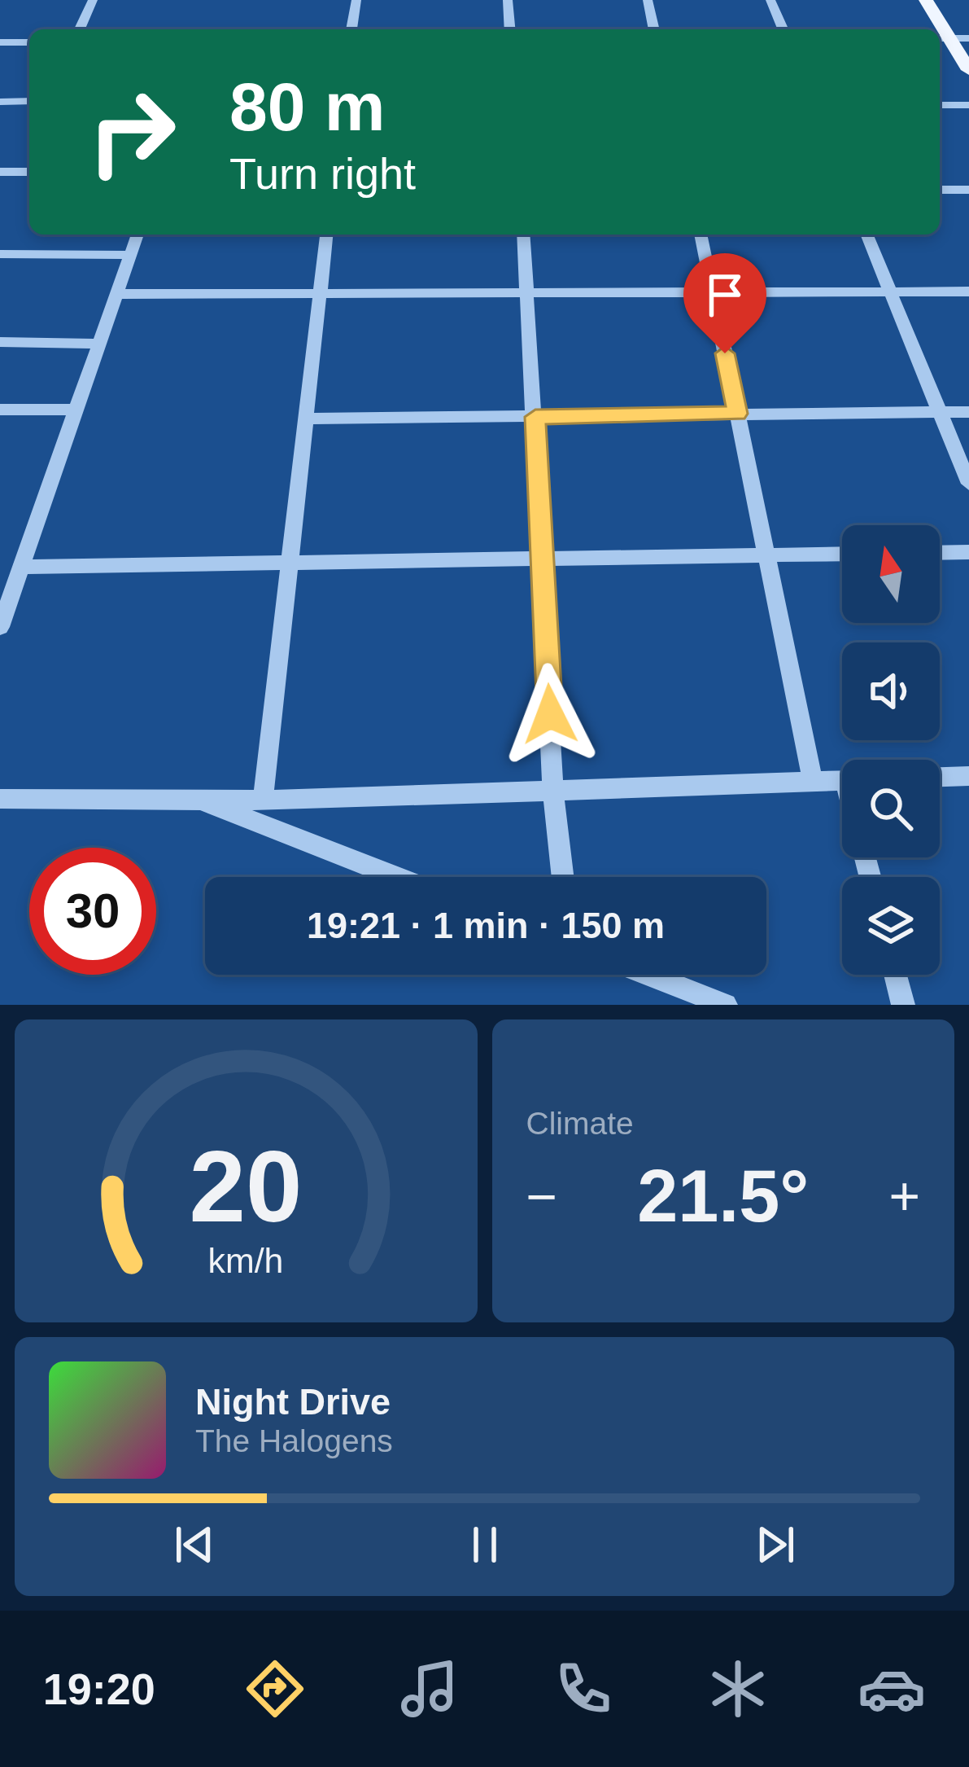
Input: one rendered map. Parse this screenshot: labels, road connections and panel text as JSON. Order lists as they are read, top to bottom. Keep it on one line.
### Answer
{"north":"top","page":{"turn":["80 m","Turn right"],"limit":"30","trip":"19:21 · 1 min · 150 m","tile":"Climate","heat":["−","21.5°","+"],"song":["Night Drive","The Halogens"],"tabs":"19:20","gauge":["20","km/h"]}}
